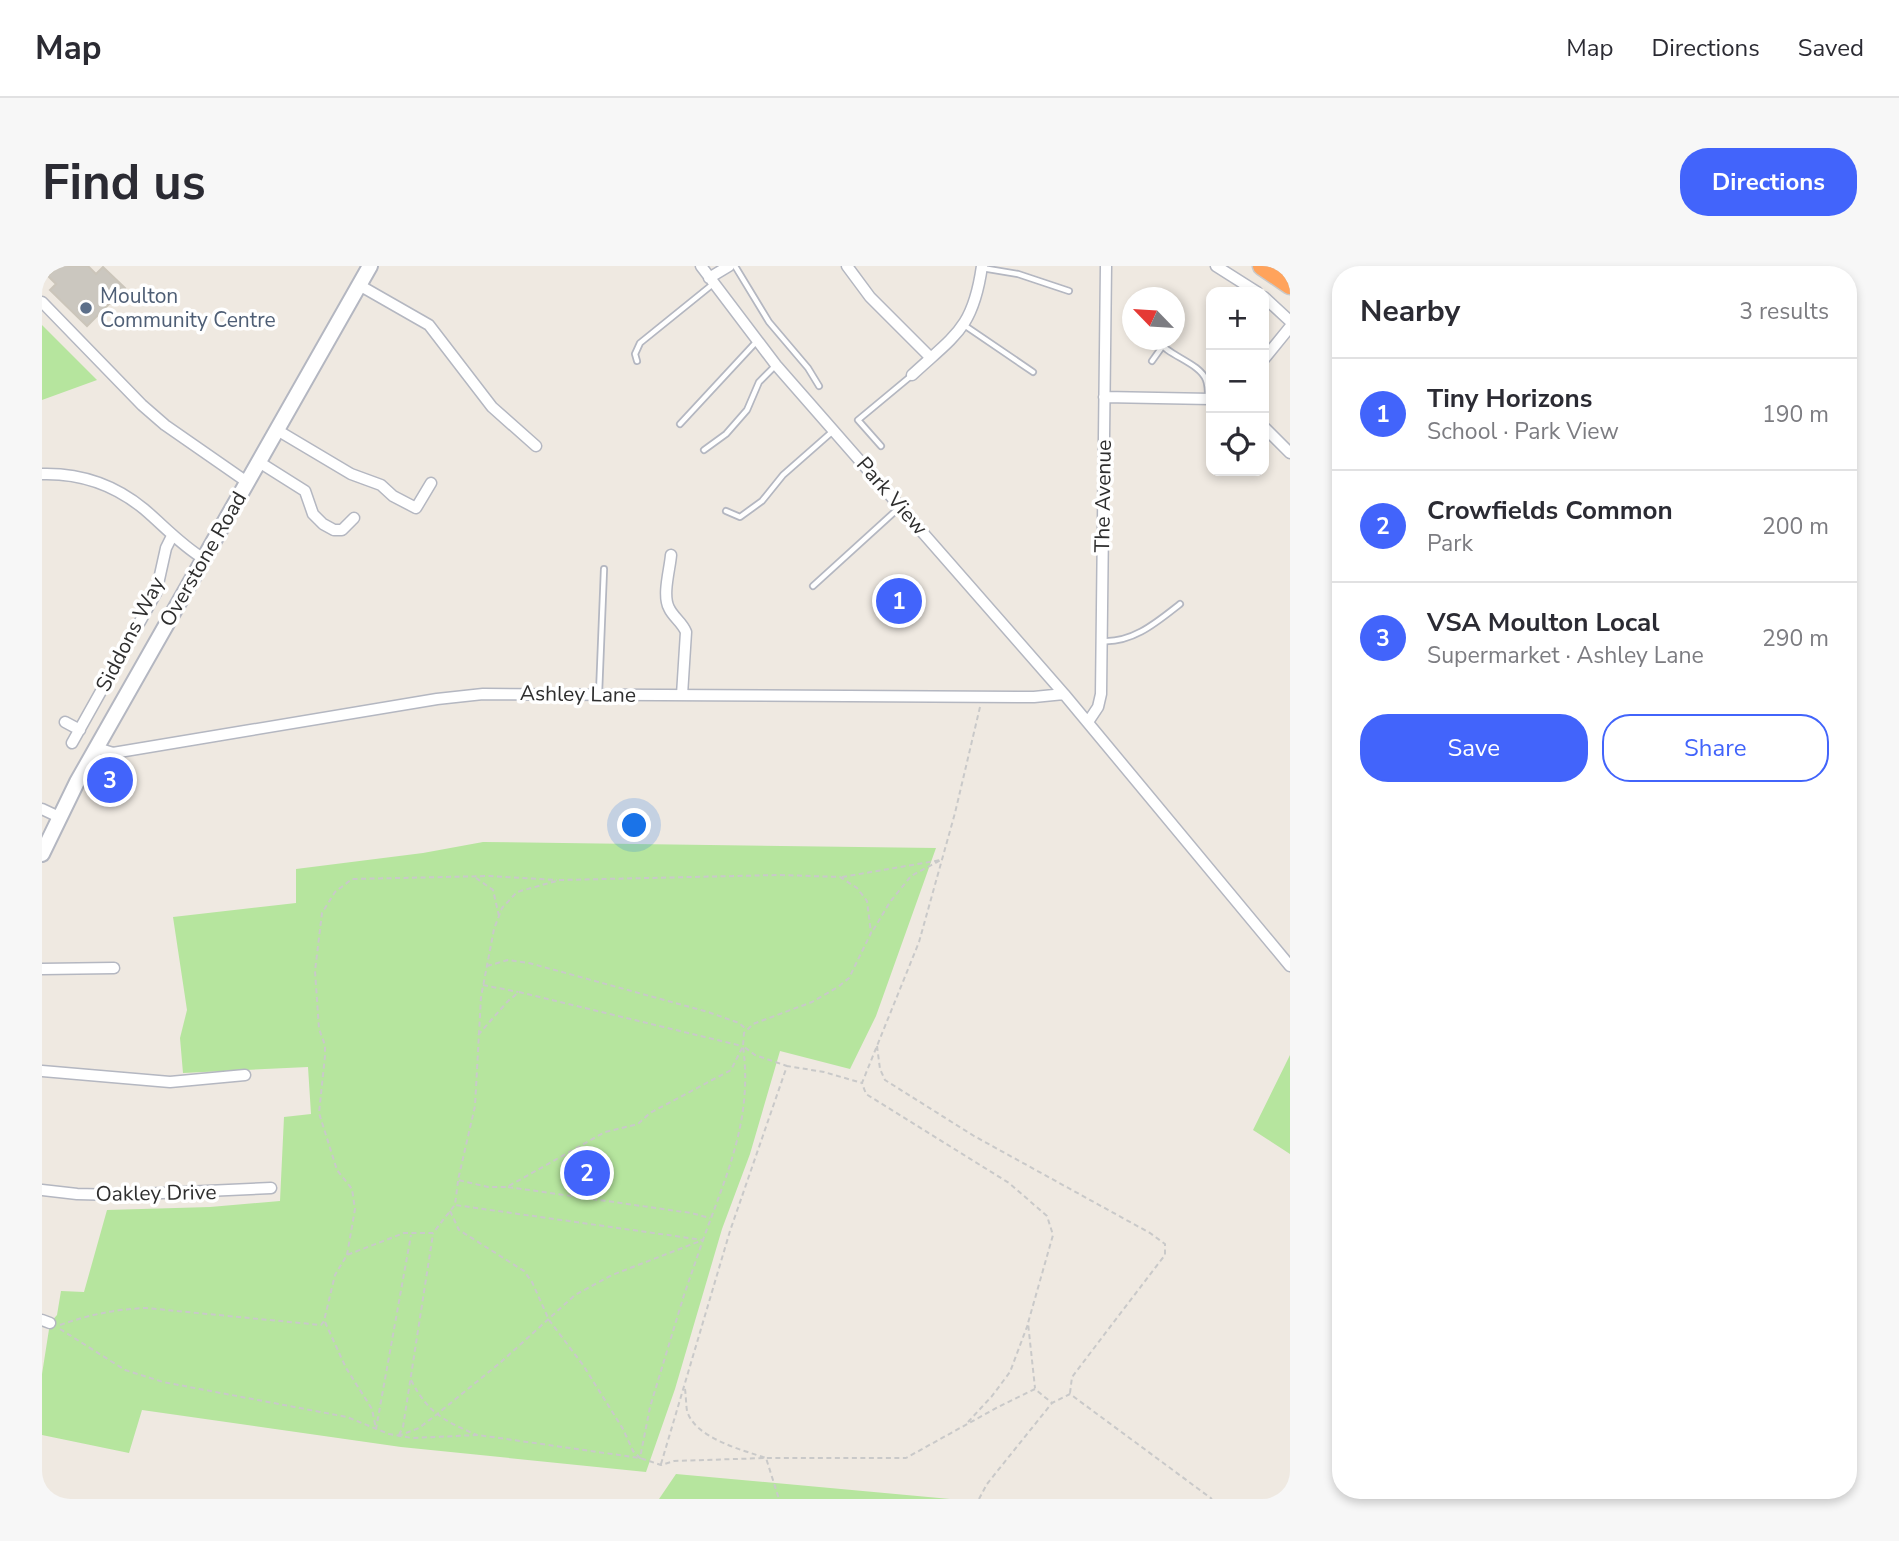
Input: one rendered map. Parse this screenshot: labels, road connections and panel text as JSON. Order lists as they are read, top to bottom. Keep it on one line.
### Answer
{"streets":{"street":["Park View","The Avenue","Overstone Road","Siddons Way","Ashley Lane","Oakley Drive"]},"crossings":[["Park View","The Avenue"],["Park View","Ashley Lane"],["Overstone Road","Ashley Lane"]],"places":["Moulton Community Centre"],"north":"top left","page":{"header":"Map","nav":["Map","Directions","Saved"],"buttons":["Directions",["Save","Share"]],"title":"Find us","heading":["Nearby","3 results"],"map_buttons":["+","−"],"list":[{"mark":"1","name":"Tiny Horizons","note":"School · Park View","value":"190 m"},{"mark":"2","name":"Crowfields Common","note":"Park","value":"200 m"},{"mark":"3","name":"VSA Moulton Local","note":"Supermarket · Ashley Lane","value":"290 m"}],"pins":["1","3","2"]}}
